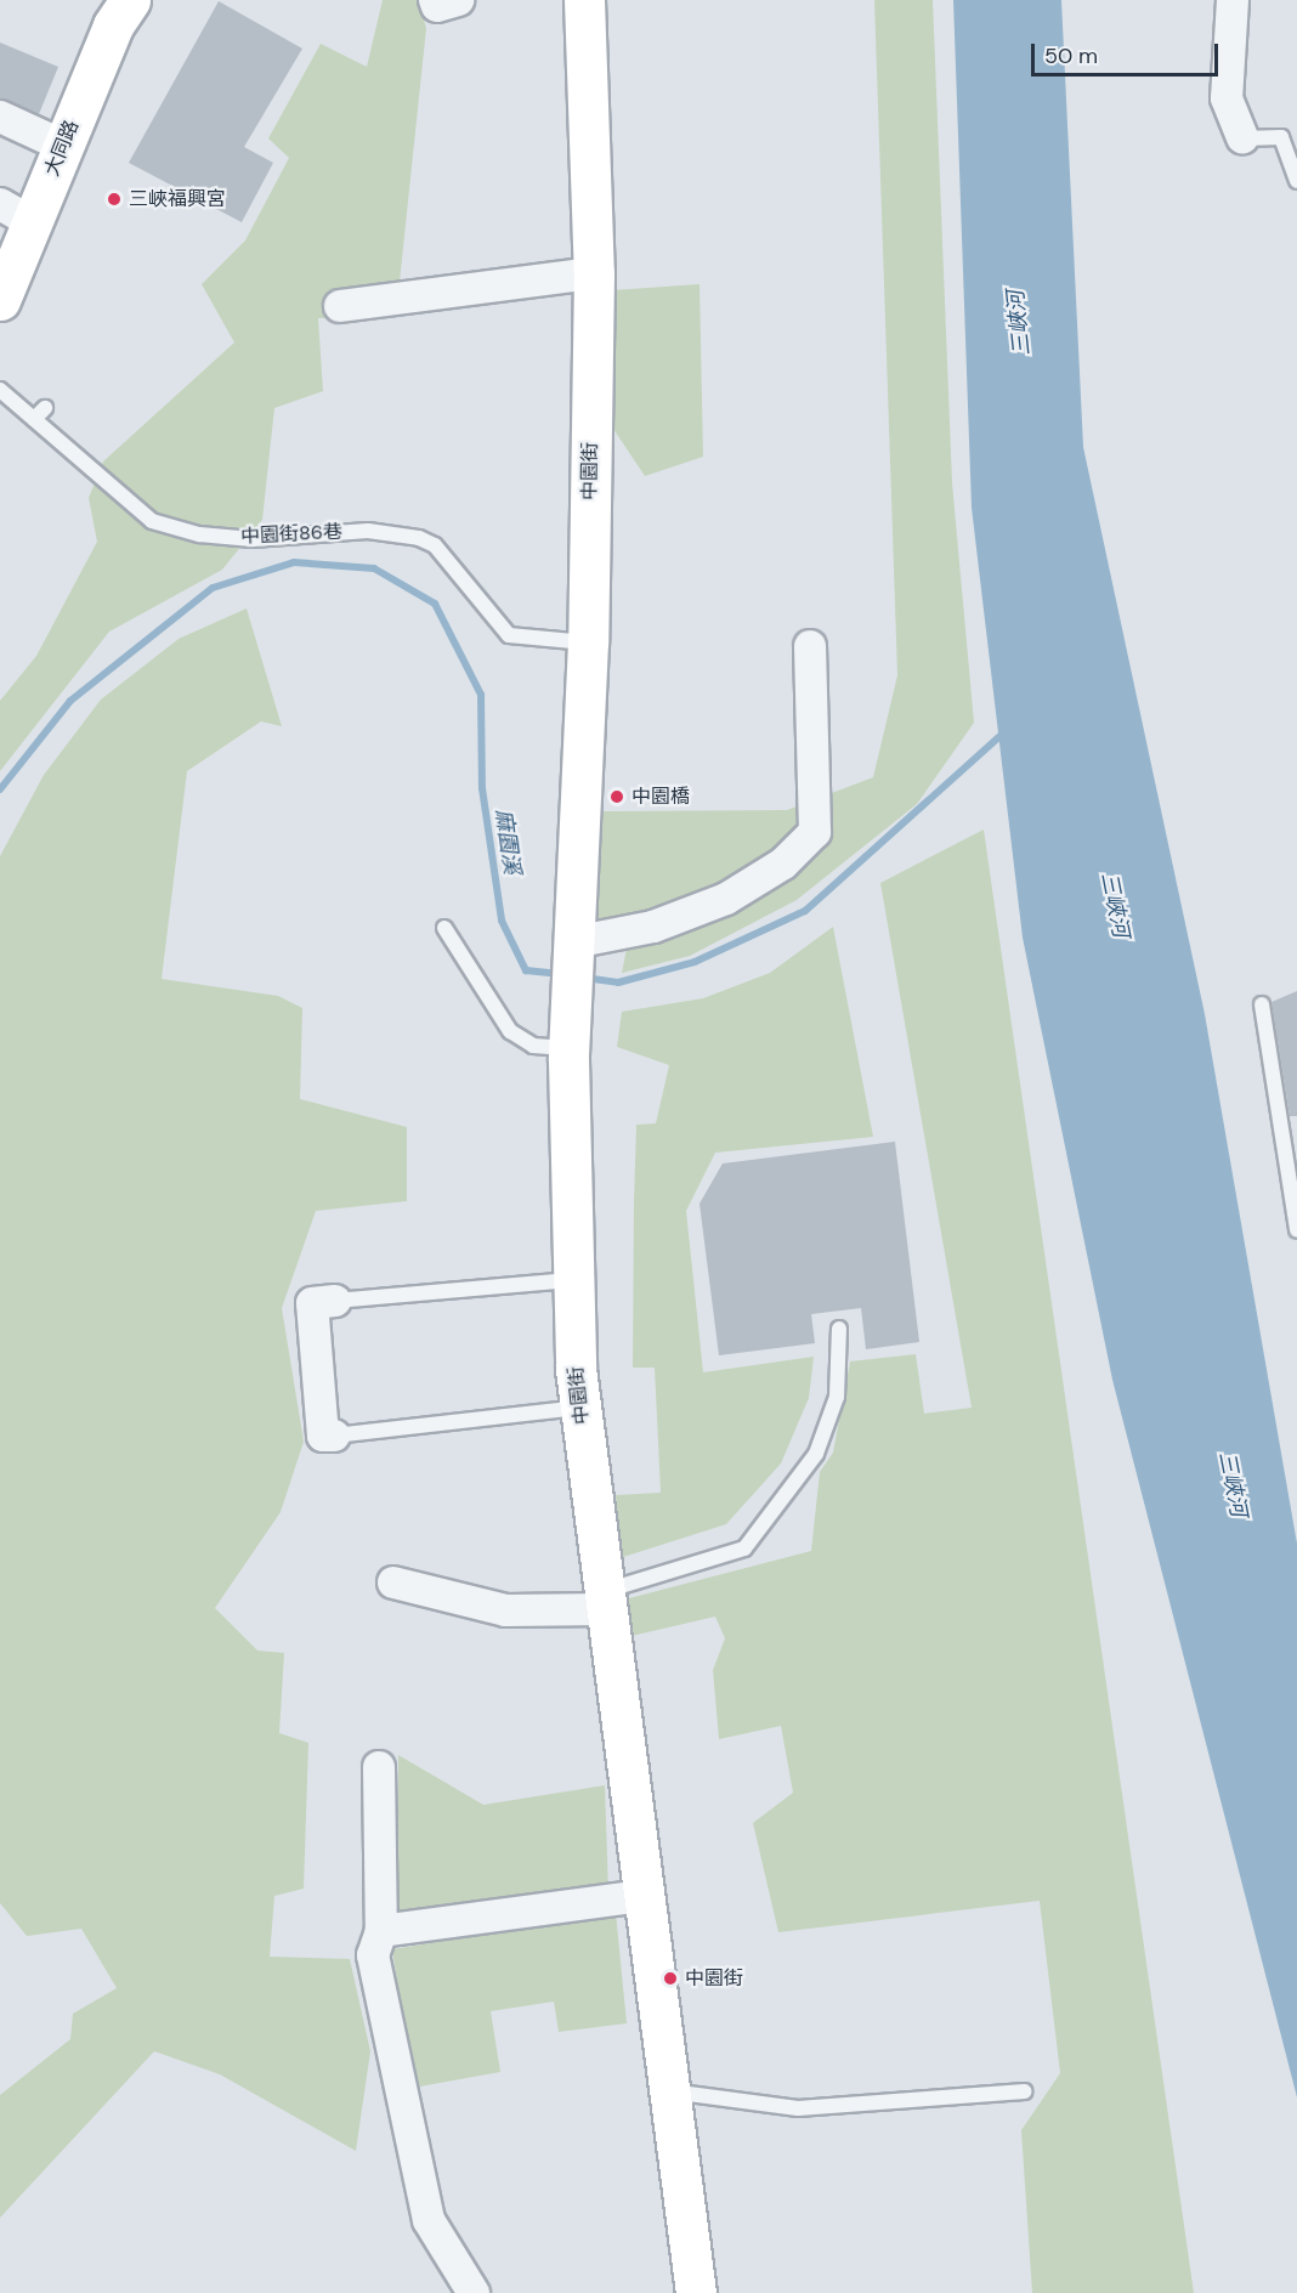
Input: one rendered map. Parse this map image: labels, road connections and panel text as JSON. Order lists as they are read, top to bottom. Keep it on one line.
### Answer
{"streets":{"street":["大同路","中園街"],"lane":["中園街86巷"]},"crossings":[["中園街","中園街86巷"]],"water":["三峽河","麻園溪"],"places":["三峽福興宮","中園橋","中園街"],"scale_bar":"50 m"}
